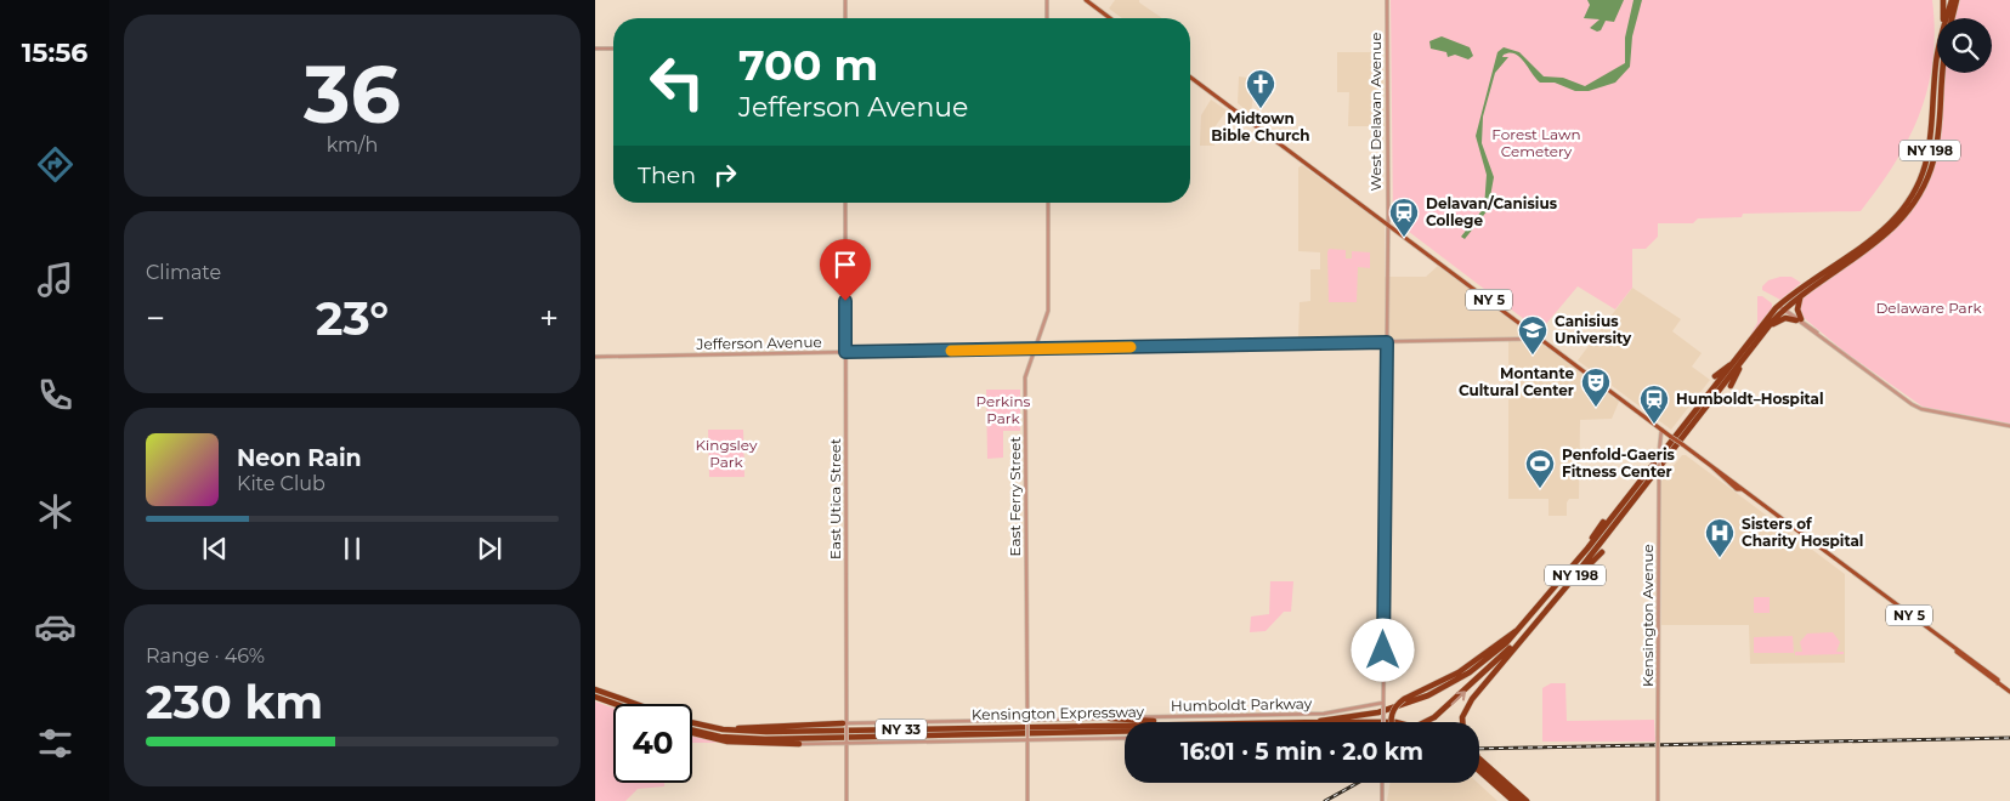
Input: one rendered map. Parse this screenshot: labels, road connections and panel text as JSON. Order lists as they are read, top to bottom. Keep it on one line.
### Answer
{"streets":{"highway":["NY 198","Kensington Expressway","NY 33"],"main road":["NY 5"],"street":["West Delavan Avenue","Jefferson Avenue","East Ferry Street","East Utica Street","Kensington Avenue","Humboldt Parkway"]},"crossings":[["West Delavan Avenue","NY 5"],["West Delavan Avenue","Jefferson Avenue"],["West Delavan Avenue","Humboldt Parkway"],["NY 5","Jefferson Avenue"],["NY 5","Kensington Avenue"],["Jefferson Avenue","East Ferry Street"],["Jefferson Avenue","East Utica Street"],["East Ferry Street","Humboldt Parkway"],["East Utica Street","Humboldt Parkway"]],"parks":["Forest Lawn Cemetery","Delaware Park","Perkins Park","Kingsley Park"],"places":{"church":["Midtown Bible Church"],"station":["Delavan/Canisius College","Humboldt–Hospital"],"school or university":["Canisius University"],"theatre":["Montante Cultural Center"],"sports":["Penfold-Gaeris Fitness Center"],"hospital":["Sisters of Charity Hospital"]},"page":{"tabs":"15:56","tile":[["36","km/h"],"Climate",["Range · 46%","230 km"]],"turn":["700 m","Jefferson Avenue"],"then":"Then","heat":["−","23°","+"],"song":["Neon Rain","Kite Club"],"limit":"40","trip":"16:01 · 5 min · 2.0 km"}}
